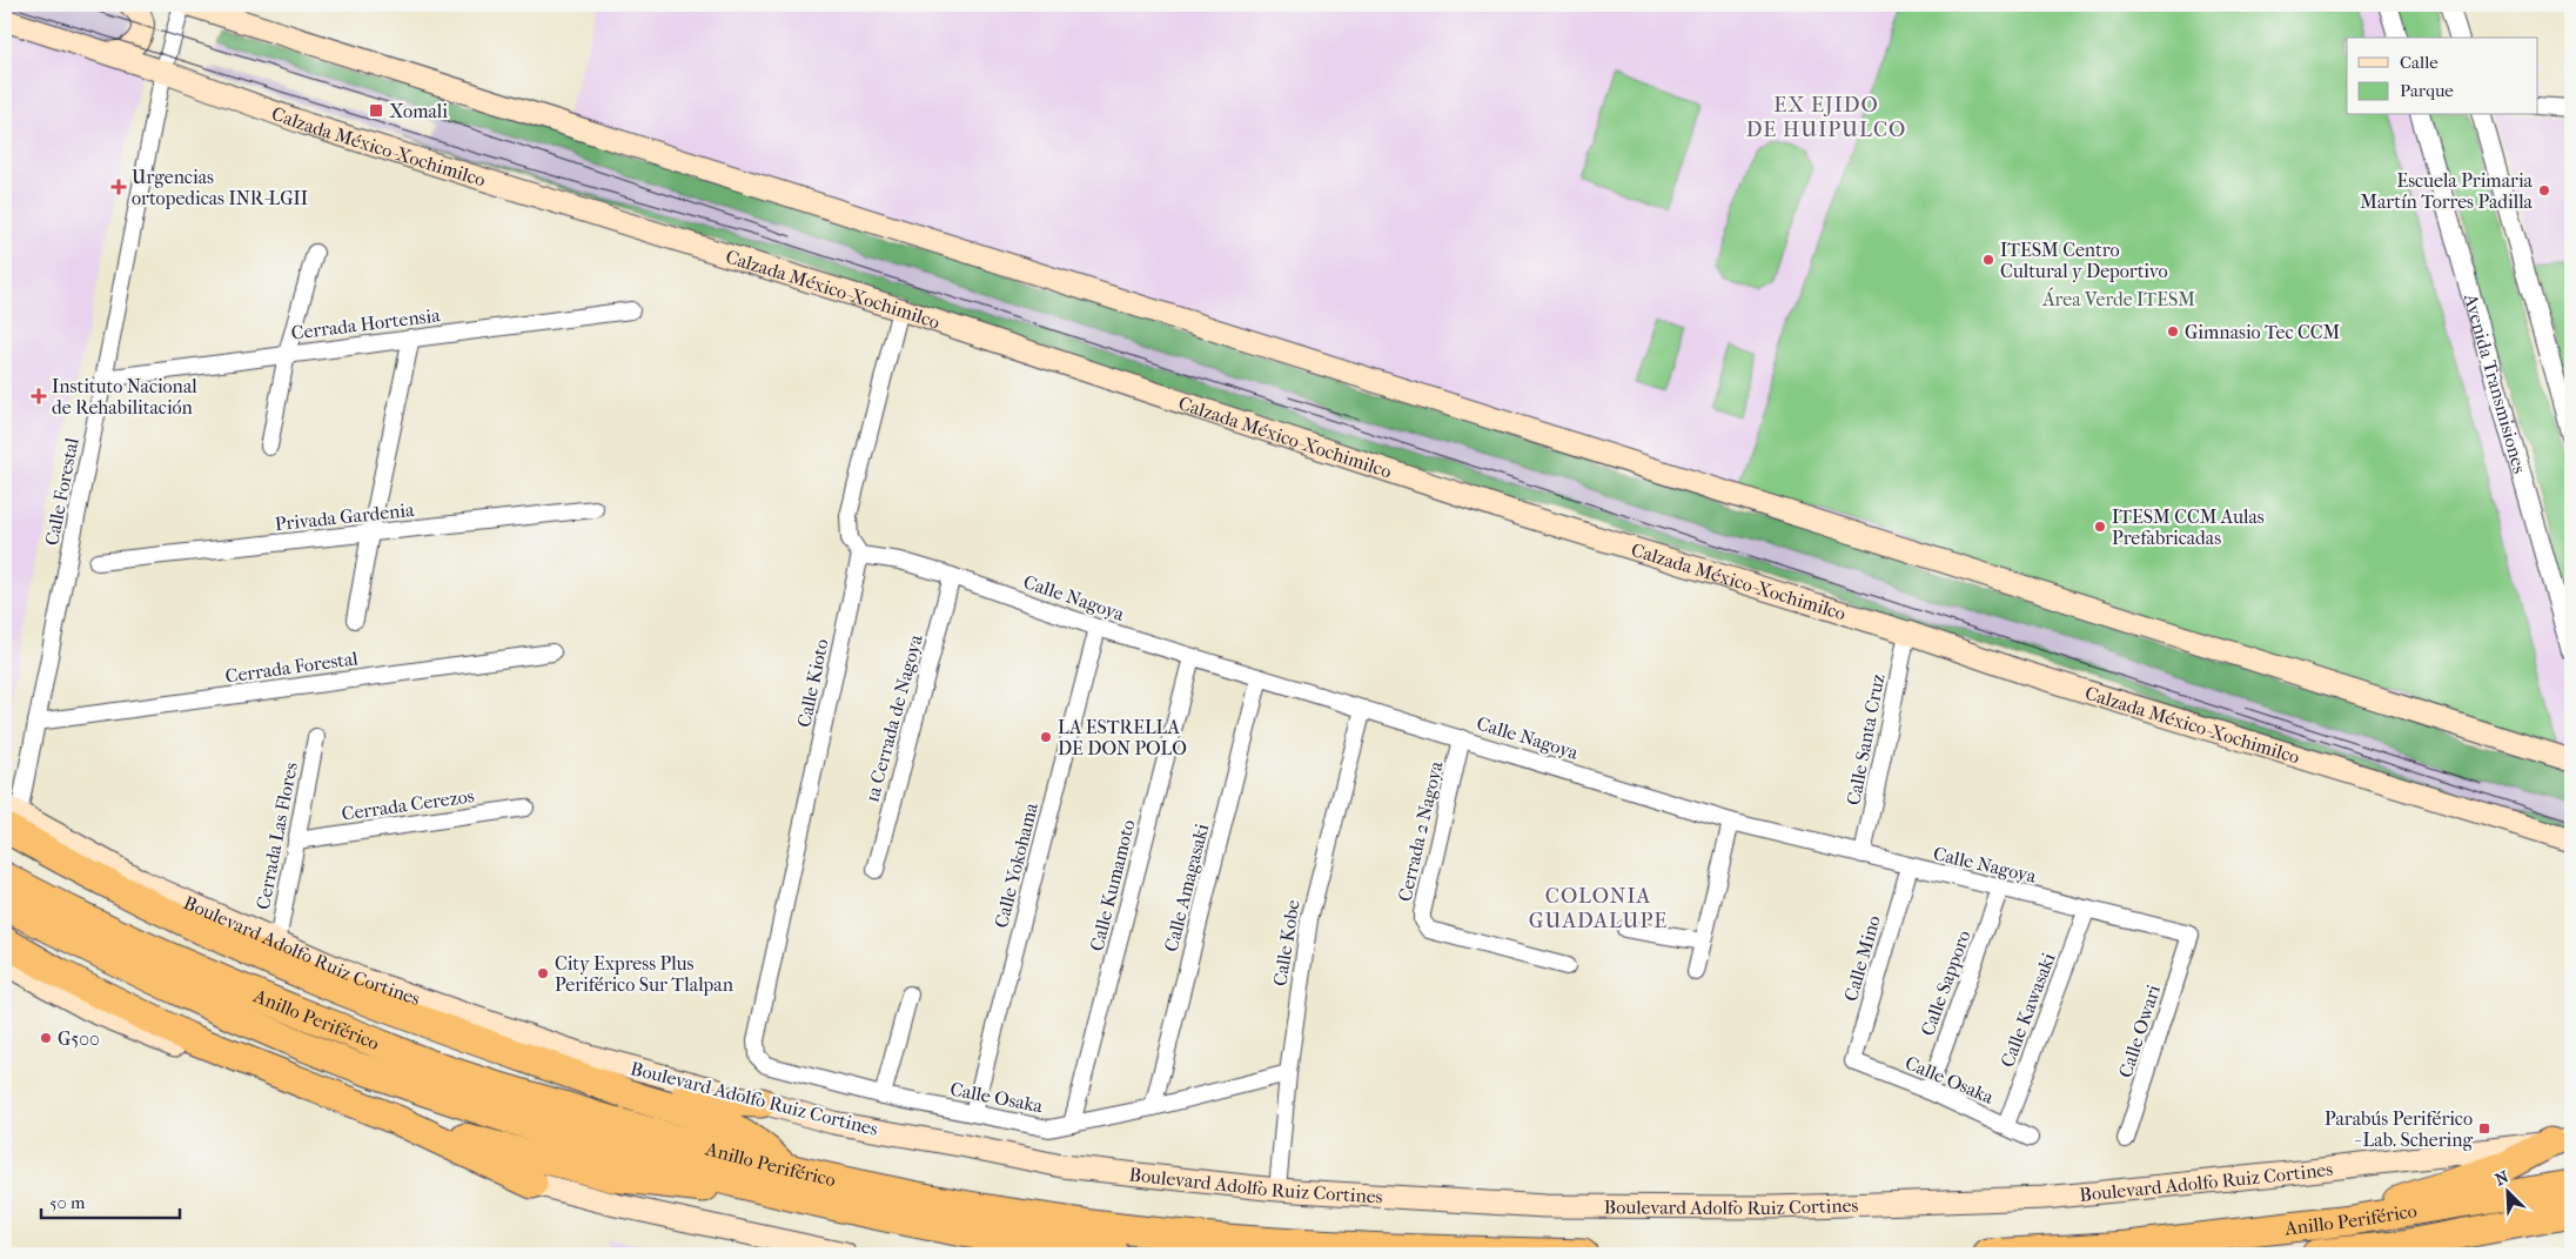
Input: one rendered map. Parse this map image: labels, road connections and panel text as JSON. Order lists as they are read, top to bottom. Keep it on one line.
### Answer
{"streets":{"highway":["Anillo Periférico"],"main road":["Calzada México-Xochimilco","Boulevard Adolfo Ruiz Cortines"],"street":["Cerrada Hortensia","Avenida Transmisiones","Calle Forestal","Privada Gardenia","Calle Nagoya","Cerrada Forestal","Calle Kioto","1a Cerrada de Nagoya","Calle Santa Cruz","Cerrada Cerezos","Cerrada 2 Nagoya","Cerrada Las Flores","Calle Yokohama","Calle Kumamoto","Calle Amagasaki","Calle Kobe","Calle Mino","Calle Sapporo","Calle Kawasaki","Calle Owari","Calle Osaka"]},"crossings":[["Calzada México-Xochimilco","Calle Forestal"],["Calzada México-Xochimilco","Calle Santa Cruz"],["Cerrada Hortensia","Calle Forestal"],["Calle Forestal","Cerrada Forestal"],["Calle Forestal","Boulevard Adolfo Ruiz Cortines"],["Calle Nagoya","Calle Kioto"],["Calle Nagoya","1a Cerrada de Nagoya"],["Calle Nagoya","Calle Santa Cruz"],["Calle Nagoya","Cerrada 2 Nagoya"],["Calle Nagoya","Calle Yokohama"],["Calle Nagoya","Calle Kumamoto"],["Calle Nagoya","Calle Amagasaki"],["Calle Nagoya","Calle Kobe"],["Calle Nagoya","Calle Mino"],["Calle Nagoya","Calle Sapporo"],["Calle Nagoya","Calle Kawasaki"],["Calle Nagoya","Calle Owari"],["Calle Kioto","Calle Osaka"],["Cerrada Cerezos","Cerrada Las Flores"],["Cerrada Las Flores","Boulevard Adolfo Ruiz Cortines"],["Calle Yokohama","Calle Osaka"],["Calle Kumamoto","Calle Osaka"],["Calle Amagasaki","Calle Osaka"],["Calle Kobe","Boulevard Adolfo Ruiz Cortines"],["Calle Kobe","Calle Osaka"],["Calle Mino","Calle Osaka"],["Calle Sapporo","Calle Osaka"],["Calle Kawasaki","Calle Osaka"]],"districts":["EX EJIDO DE HUIPULCO","COLONIA GUADALUPE"],"parks":["Área Verde ITESM"],"places":{"transit":["Xomali","Parabús Periférico - Lab. Schering"],"health":["Urgencias ortopedicas INR-LGII","Instituto Nacional de Rehabilitación"],"other":["Escuela Primaria Martín Torres Padilla","ITESM Centro Cultural y Deportivo","Gimnasio Tec CCM","ITESM CCM Aulas Prefabricadas","LA ESTRELLA DE DON POLO","City Express Plus Periférico Sur Tlalpan","G500"]},"legend":["Calle","Parque"],"scale_bar":"50 m","north":"top left"}
